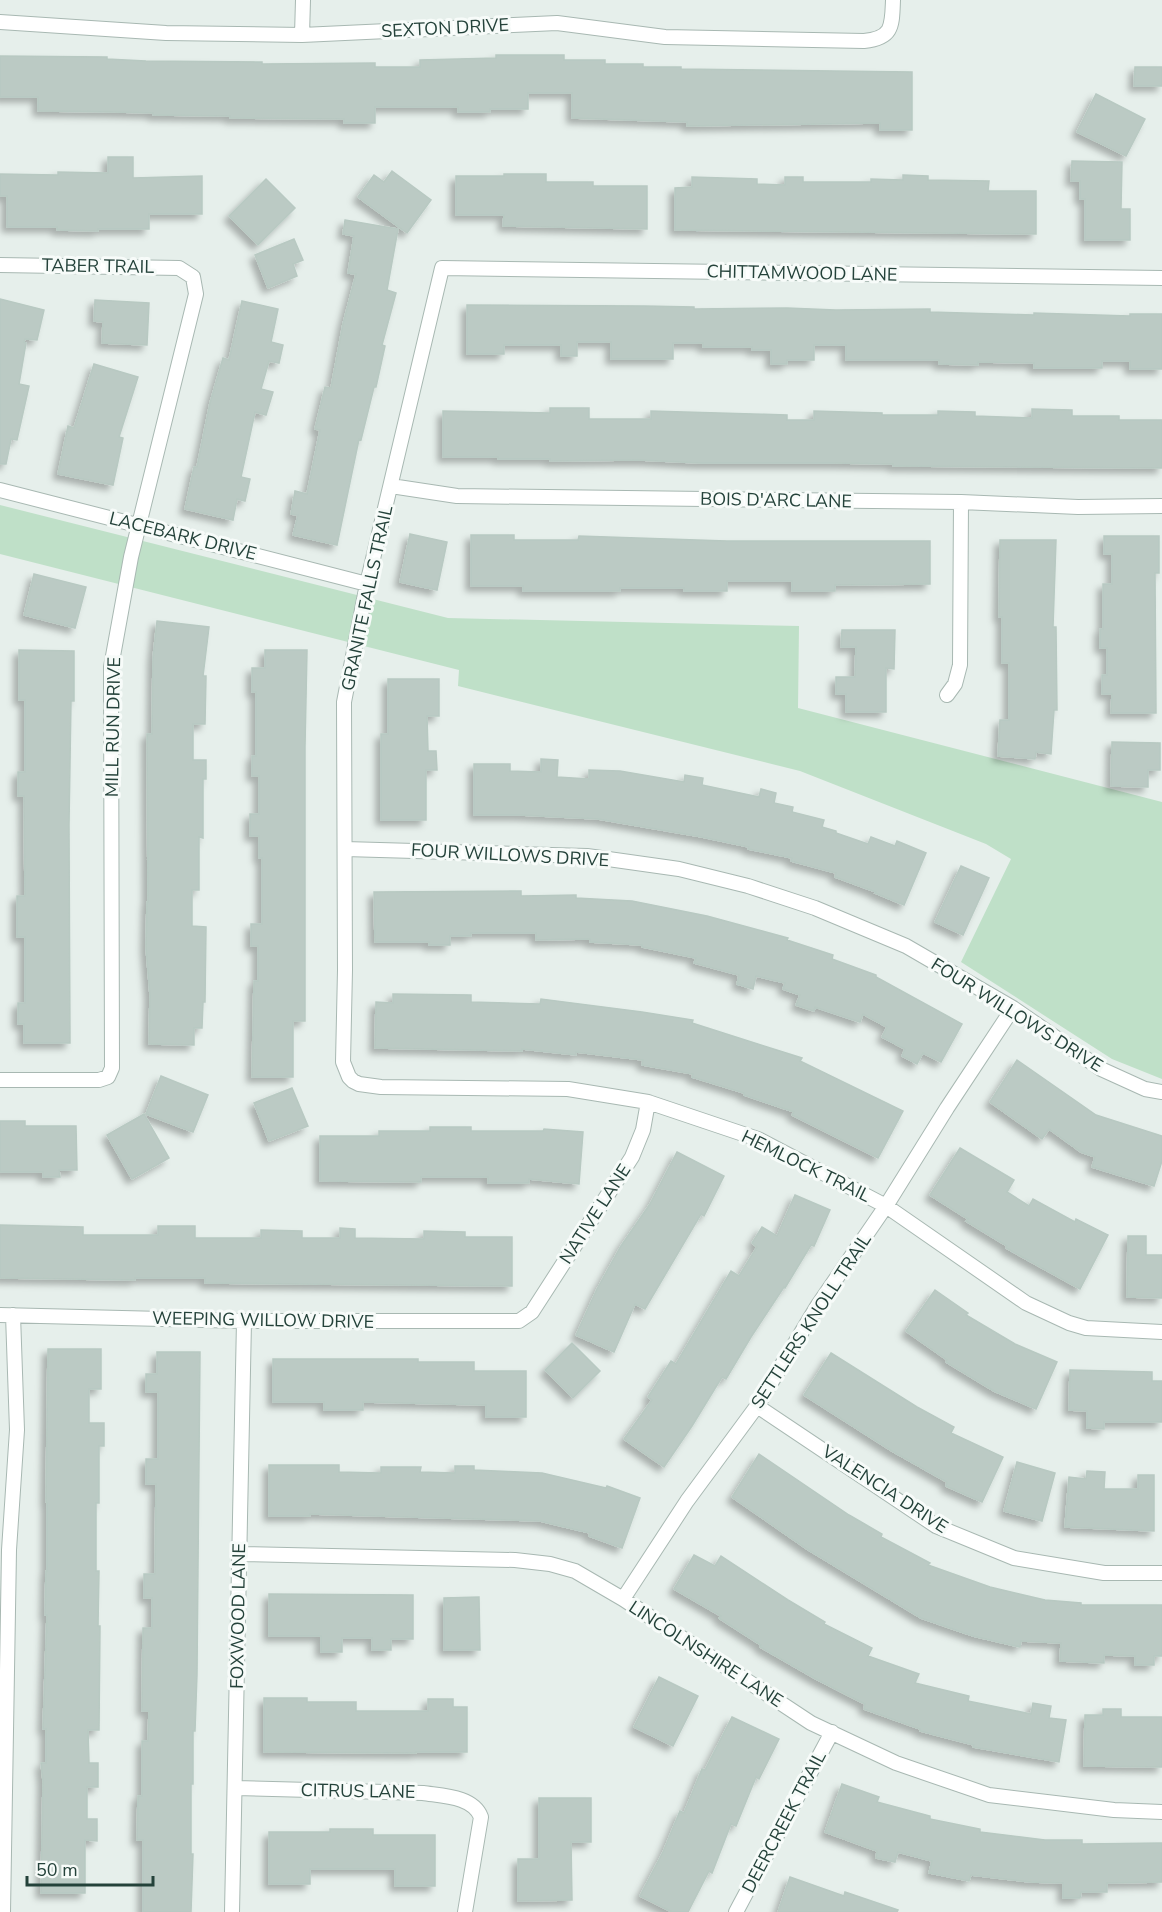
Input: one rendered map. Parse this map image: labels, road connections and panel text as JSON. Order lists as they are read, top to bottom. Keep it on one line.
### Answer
{"streets":{"street":["SEXTON DRIVE","TABER TRAIL","CHITTAMWOOD LANE","BOIS D'ARC LANE","LACEBARK DRIVE","GRANITE FALLS TRAIL","MILL RUN DRIVE","FOUR WILLOWS DRIVE","HEMLOCK TRAIL","NATIVE LANE","WEEPING WILLOW DRIVE","SETTLERS KNOLL TRAIL","VALENCIA DRIVE","FOXWOOD LANE","LINCOLNSHIRE LANE","CITRUS LANE","DEERCREEK TRAIL"]},"crossings":[["TABER TRAIL","MILL RUN DRIVE"],["CHITTAMWOOD LANE","GRANITE FALLS TRAIL"],["BOIS D'ARC LANE","GRANITE FALLS TRAIL"],["LACEBARK DRIVE","GRANITE FALLS TRAIL"],["LACEBARK DRIVE","MILL RUN DRIVE"],["GRANITE FALLS TRAIL","FOUR WILLOWS DRIVE"],["GRANITE FALLS TRAIL","HEMLOCK TRAIL"],["FOUR WILLOWS DRIVE","SETTLERS KNOLL TRAIL"],["HEMLOCK TRAIL","NATIVE LANE"],["HEMLOCK TRAIL","SETTLERS KNOLL TRAIL"],["NATIVE LANE","WEEPING WILLOW DRIVE"],["WEEPING WILLOW DRIVE","FOXWOOD LANE"],["SETTLERS KNOLL TRAIL","VALENCIA DRIVE"],["SETTLERS KNOLL TRAIL","LINCOLNSHIRE LANE"],["FOXWOOD LANE","LINCOLNSHIRE LANE"],["FOXWOOD LANE","CITRUS LANE"],["LINCOLNSHIRE LANE","DEERCREEK TRAIL"]],"scale_bar":"50 m"}
